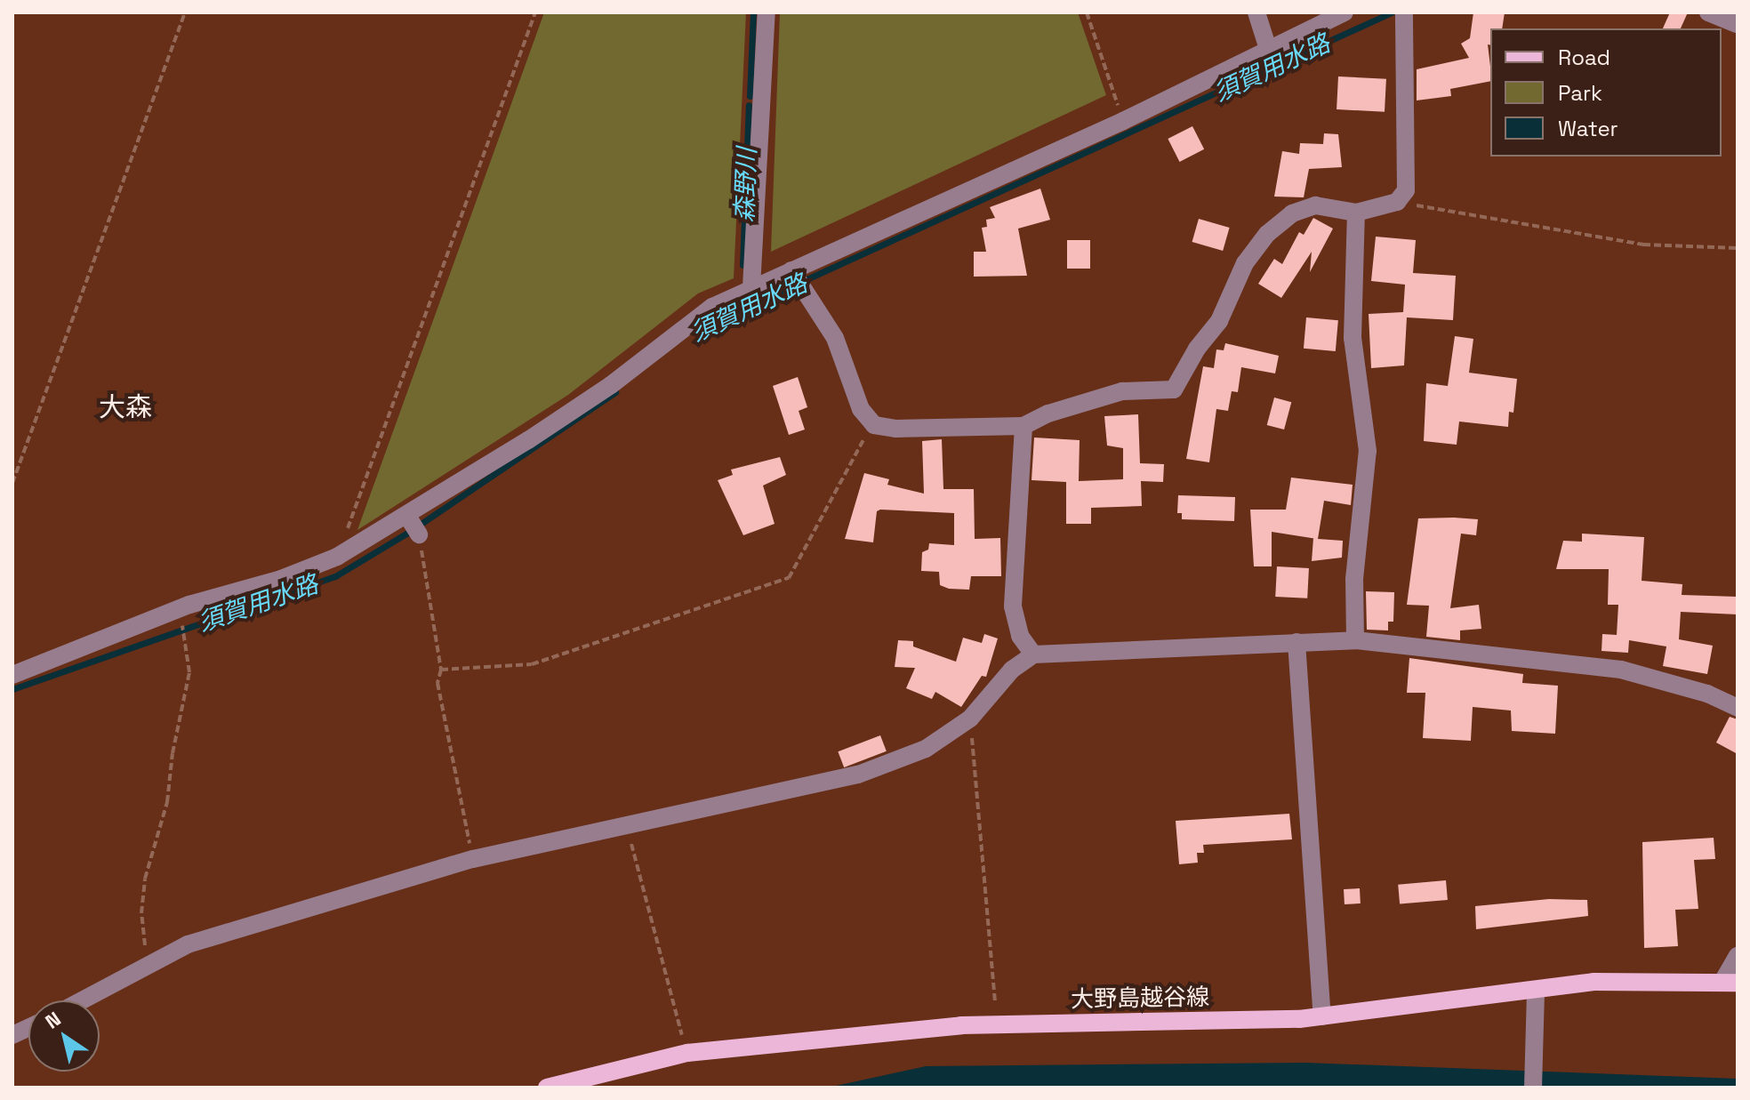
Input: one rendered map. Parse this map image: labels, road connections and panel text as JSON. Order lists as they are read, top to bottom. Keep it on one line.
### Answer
{"streets":{"main road":["大野島越谷線"]},"districts":["大森"],"water":["須賀用水路","森野川"],"legend":["Road","Park","Water"],"north":"top left"}
